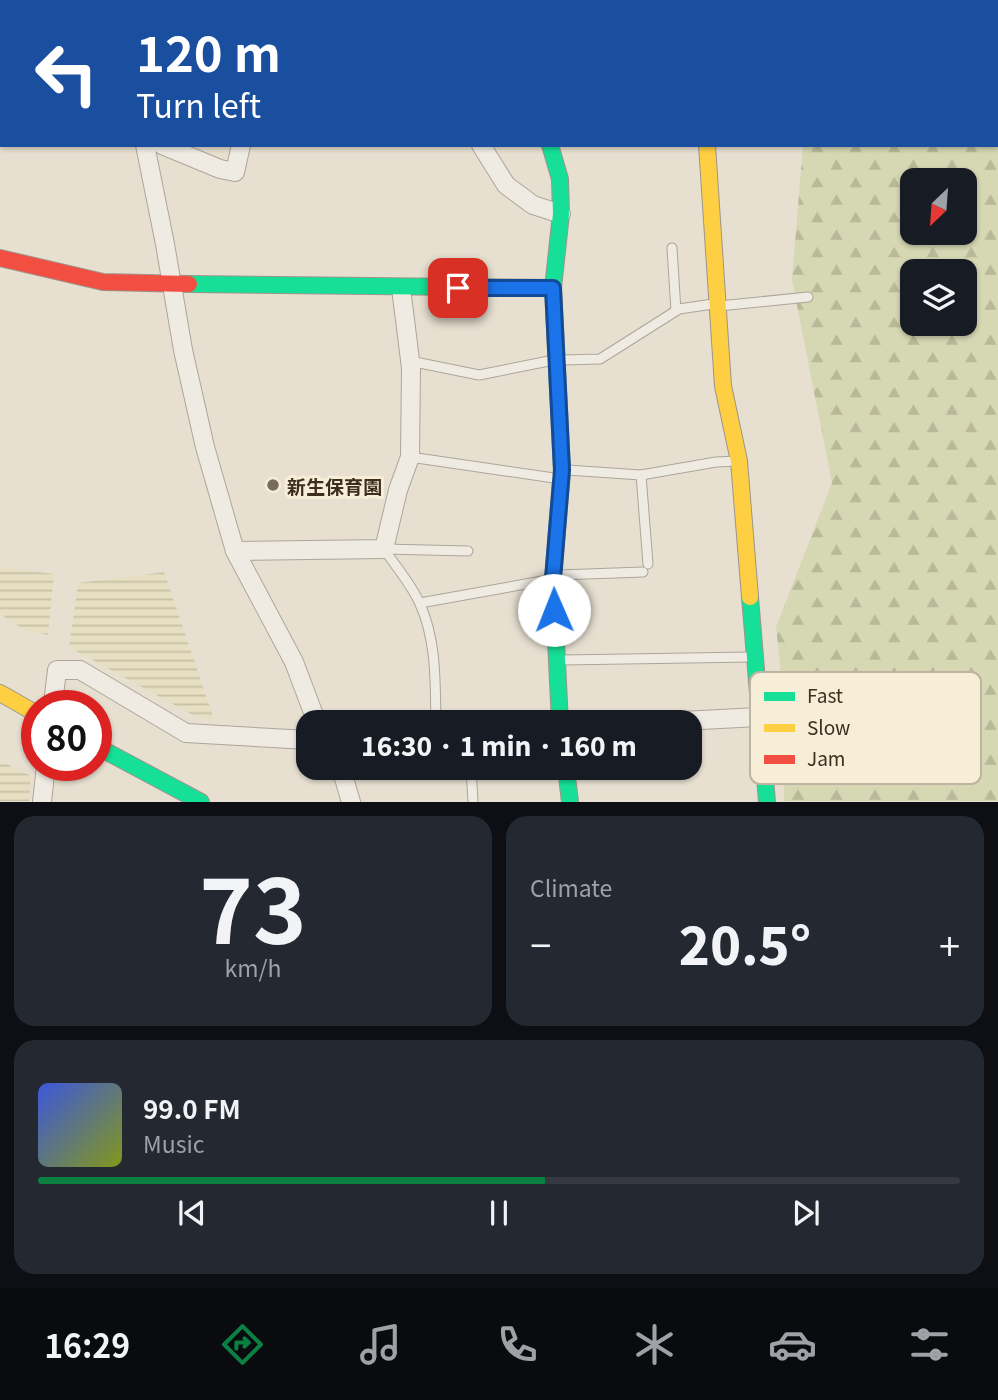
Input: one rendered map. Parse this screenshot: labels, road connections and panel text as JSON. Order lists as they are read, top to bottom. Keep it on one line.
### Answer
{"places":["新生保育園"],"legend":["Fast","Slow","Jam"],"north":"bottom left","page":{"turn":["120 m","Turn left"],"limit":"80","trip":"16:30 · 1 min · 160 m","tile":[["73","km/h"],"Climate"],"heat":["−","20.5°","+"],"song":["99.0 FM","Music"],"tabs":"16:29"}}
